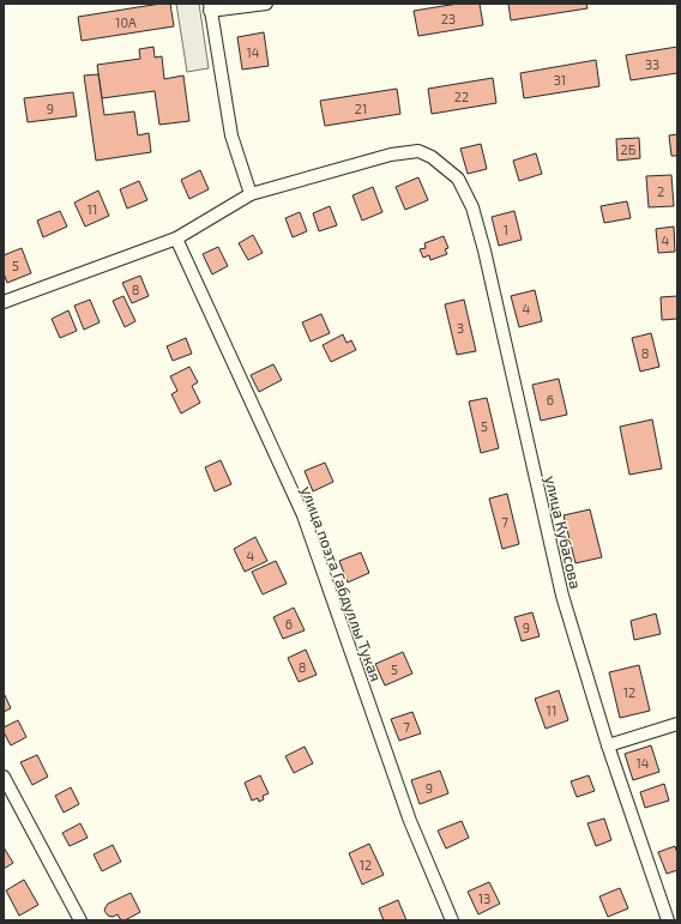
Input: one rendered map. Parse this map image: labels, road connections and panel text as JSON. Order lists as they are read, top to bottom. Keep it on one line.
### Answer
{"streets":{"street":["улица Кубасова","улица поэта Габдуллы Тукая"]},"house_numbers":["23","10А","14","33","31","22","9","21","2Б","2","11","1","4","5","8","4","3","8","6","5","7","4","6","9","8","5","12","11","7","14","9","12","13"]}
